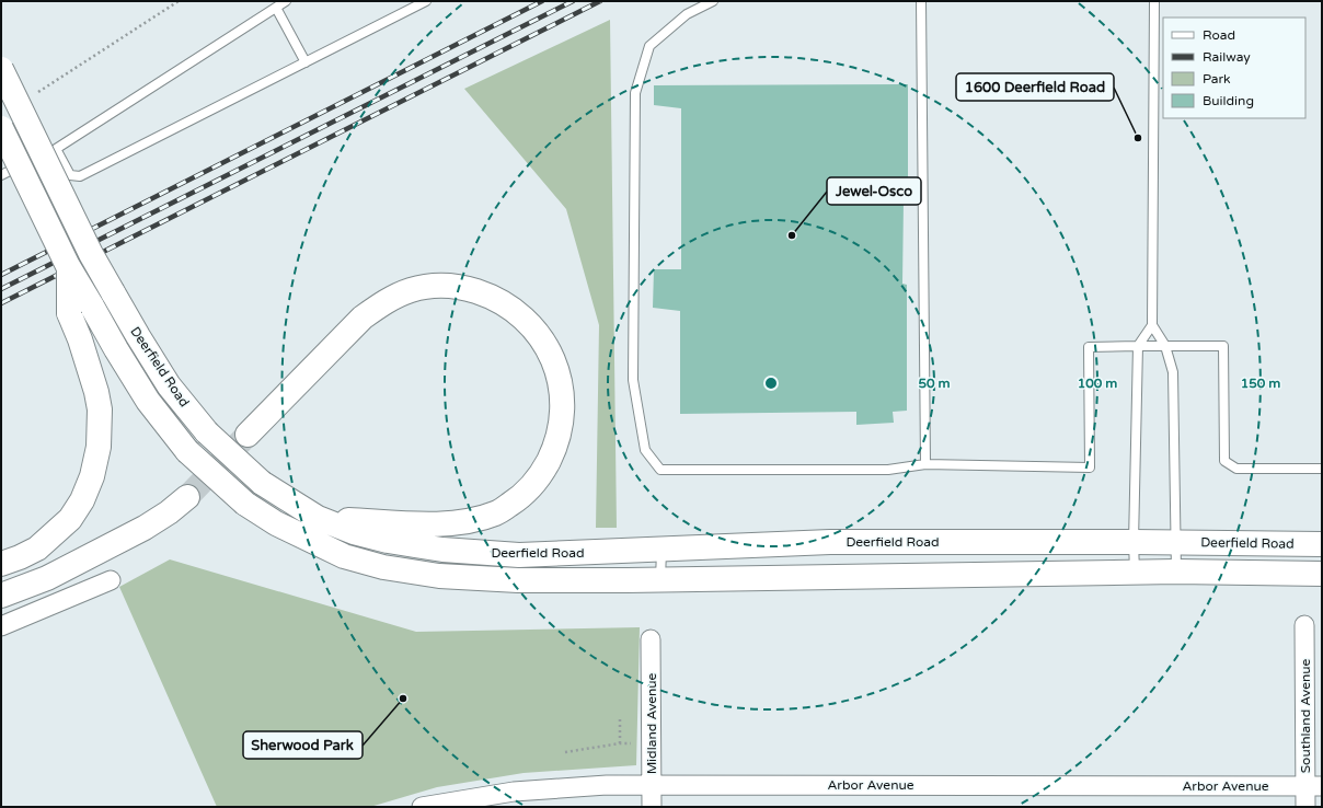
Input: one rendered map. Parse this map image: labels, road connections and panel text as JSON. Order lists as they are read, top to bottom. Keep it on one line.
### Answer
{"streets":{"main road":["Deerfield Road"],"street":["Southland Avenue","Midland Avenue","Arbor Avenue"]},"crossings":[["Southland Avenue","Arbor Avenue"],["Midland Avenue","Arbor Avenue"]],"places":["1600 Deerfield Road","Jewel-Osco","Sherwood Park"],"legend":["Road","Railway","Park","Building"],"rings":["50 m","100 m","150 m"]}
